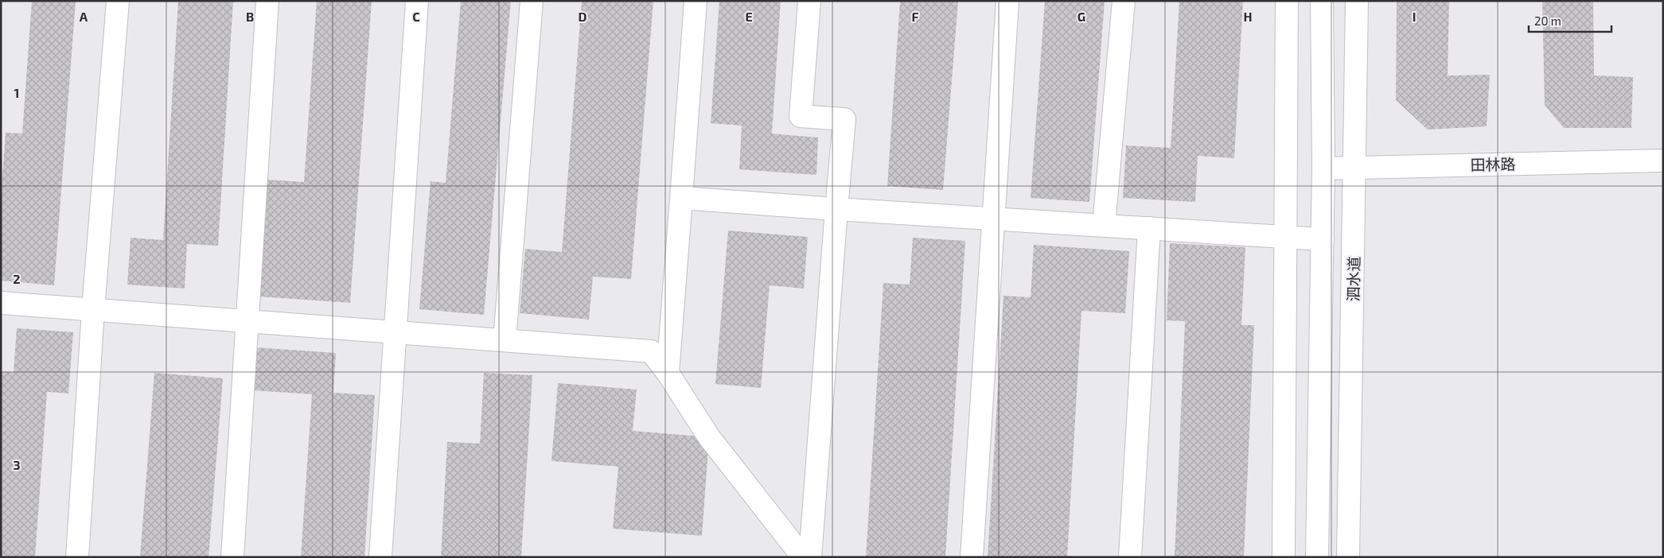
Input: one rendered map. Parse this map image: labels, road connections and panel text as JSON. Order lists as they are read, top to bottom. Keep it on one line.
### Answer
{"streets":{"street":["田林路","泗水道"]},"crossings":[["田林路","泗水道"]],"scale_bar":"20 m","grid":{"columns":["A","B","C","D","E","F","G","H","I"],"rows":["1","2","3"]}}
